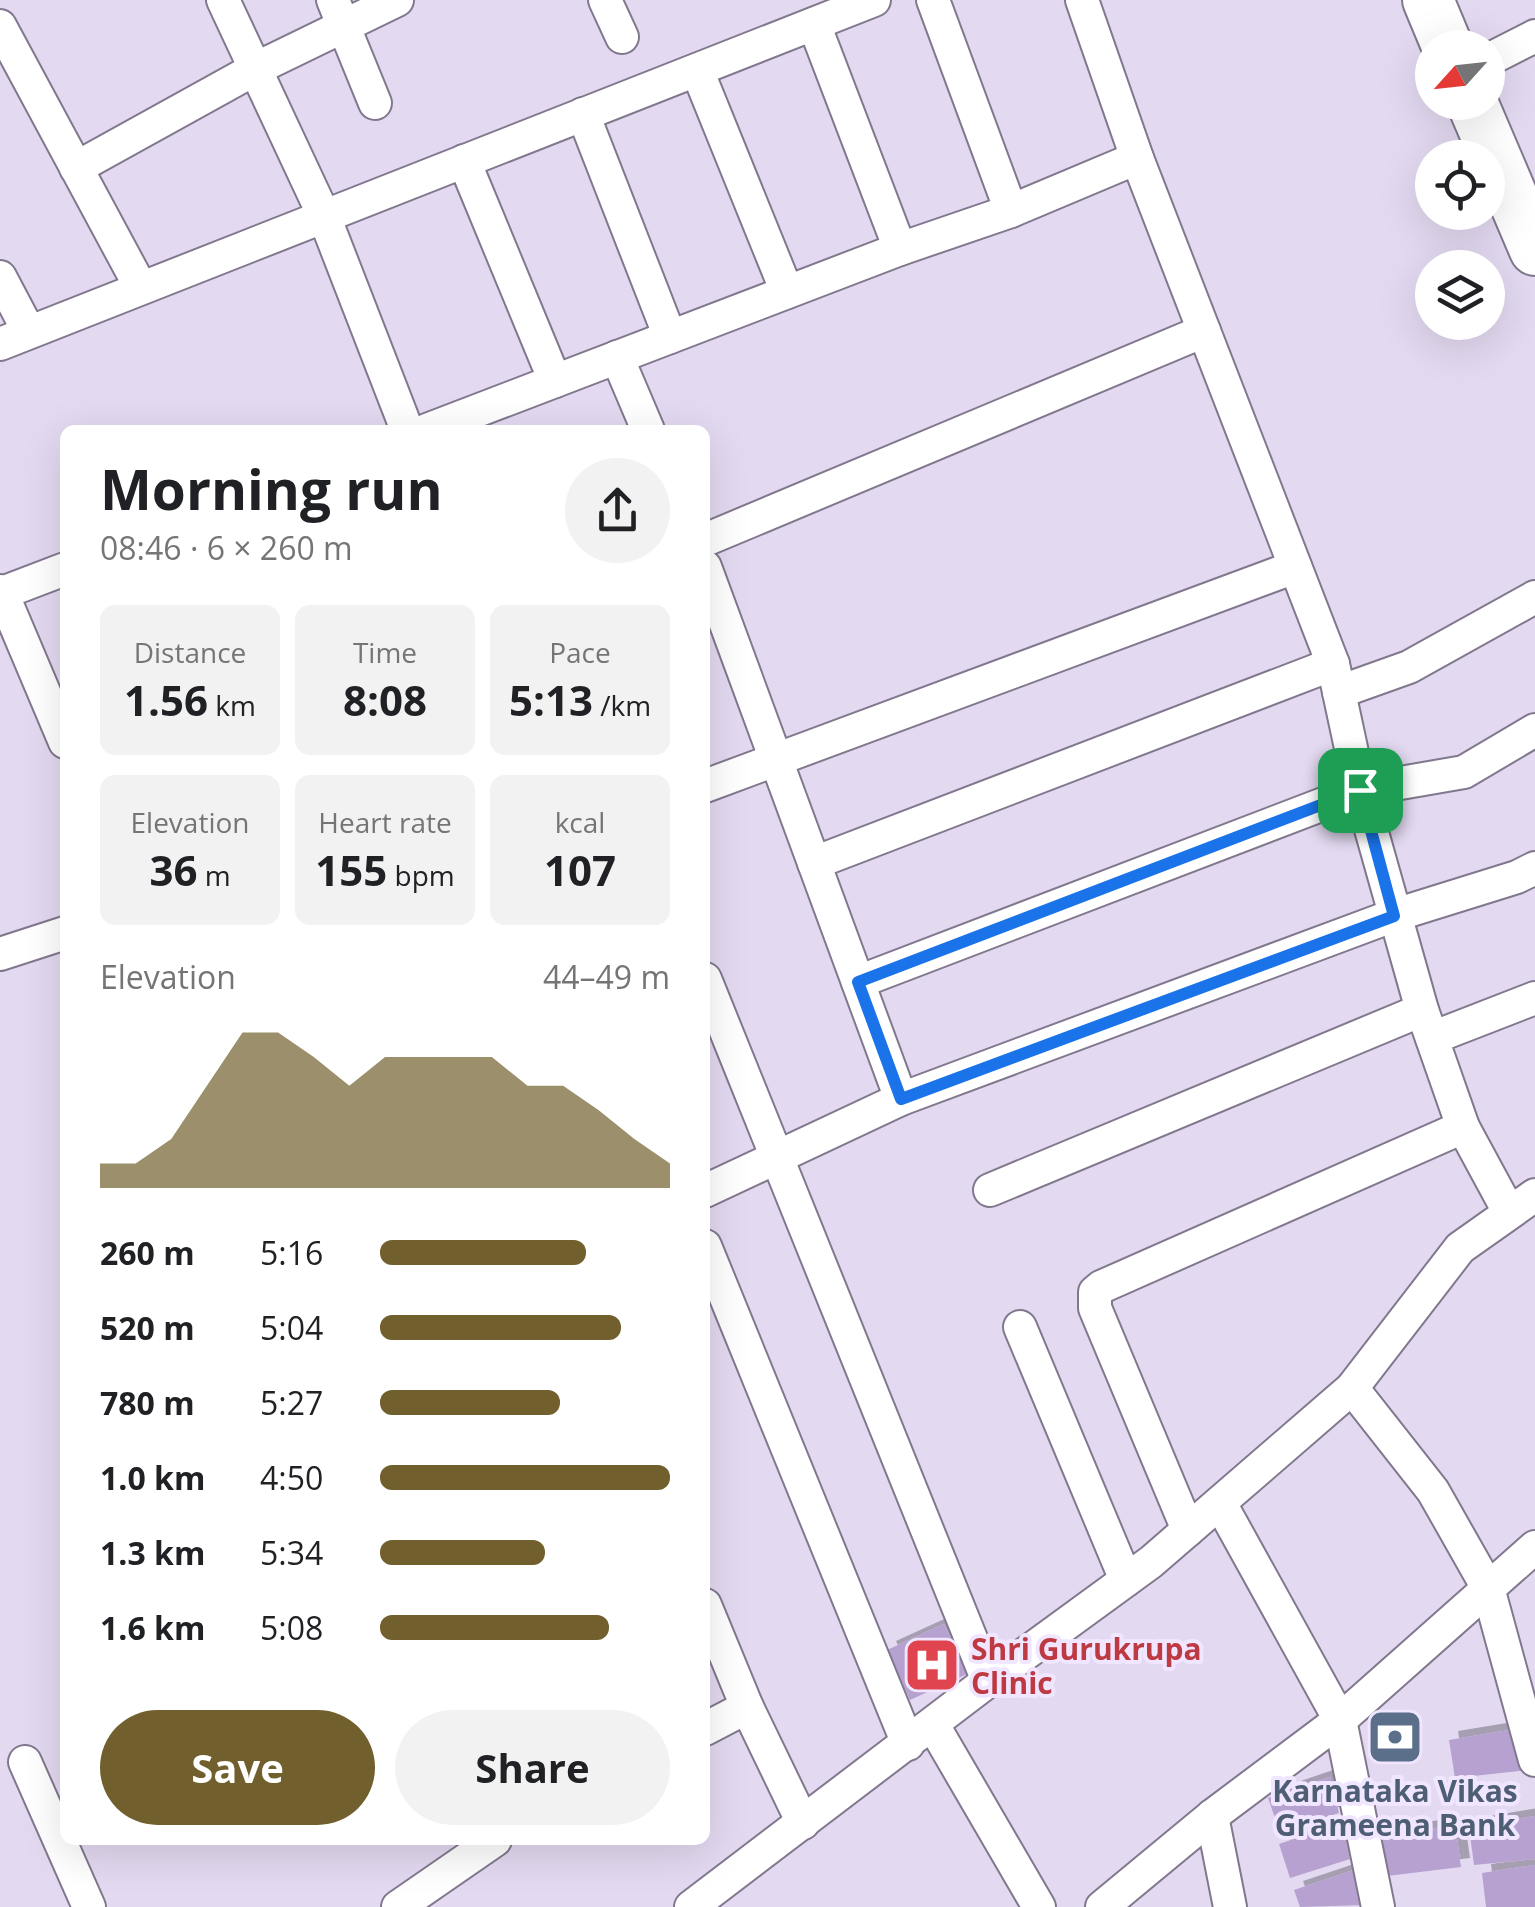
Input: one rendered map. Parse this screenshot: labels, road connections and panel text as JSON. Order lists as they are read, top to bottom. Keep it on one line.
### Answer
{"places":{"hospital":["Shri Gurukrupa Clinic"],"bank":["Karnataka Vikas Grameena Bank"]},"north":"bottom left","page":{"heading":["Morning run","08:46 · 6 × 260 m"],"stats":[["Distance","1.56 km"],["Time","8:08"],["Pace","5:13 /km"],["Elevation","36 m"],["Heart rate","155 bpm"],["kcal","107"]],"chart":["Elevation","44–49 m"],"list":[{"name":"260 m","note":"5:16"},{"name":"520 m","note":"5:04"},{"name":"780 m","note":"5:27"},{"name":"1.0 km","note":"4:50"},{"name":"1.3 km","note":"5:34"},{"name":"1.6 km","note":"5:08"}],"buttons":["Save","Share"]}}
